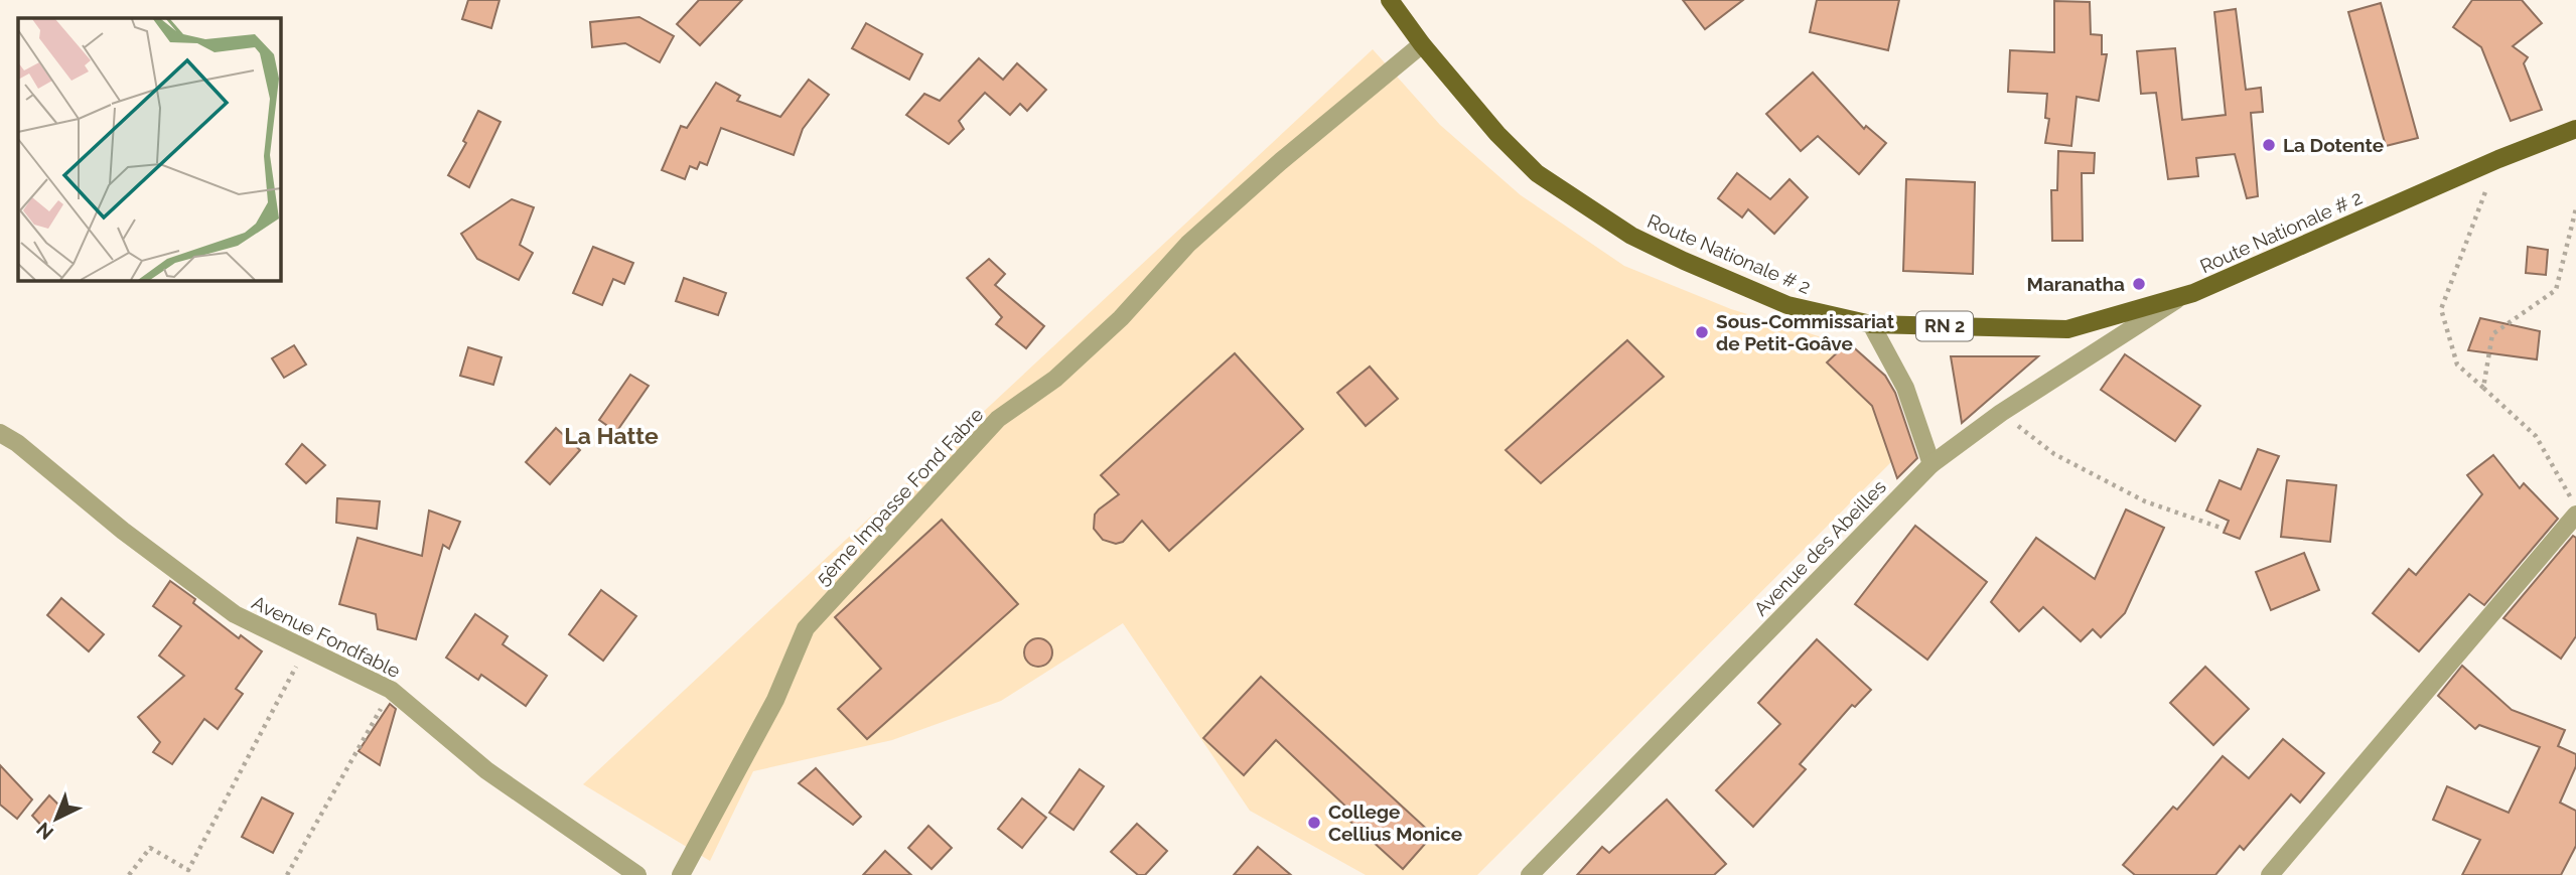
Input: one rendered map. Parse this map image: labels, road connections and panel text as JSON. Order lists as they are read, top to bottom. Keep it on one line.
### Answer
{"streets":{"main road":["Route Nationale # 2","RN 2"],"street":["5ème Impasse Fond Fabre","Avenue des Abeilles","Avenue Fondfable"]},"crossings":[["Route Nationale # 2","5ème Impasse Fond Fabre"],["Route Nationale # 2","Avenue des Abeilles"]],"districts":["La Hatte"],"places":["La Dotente","Maranatha","Sous-Commissariat de Petit-Goâve","College Cellius Monice"],"north":"bottom left"}
